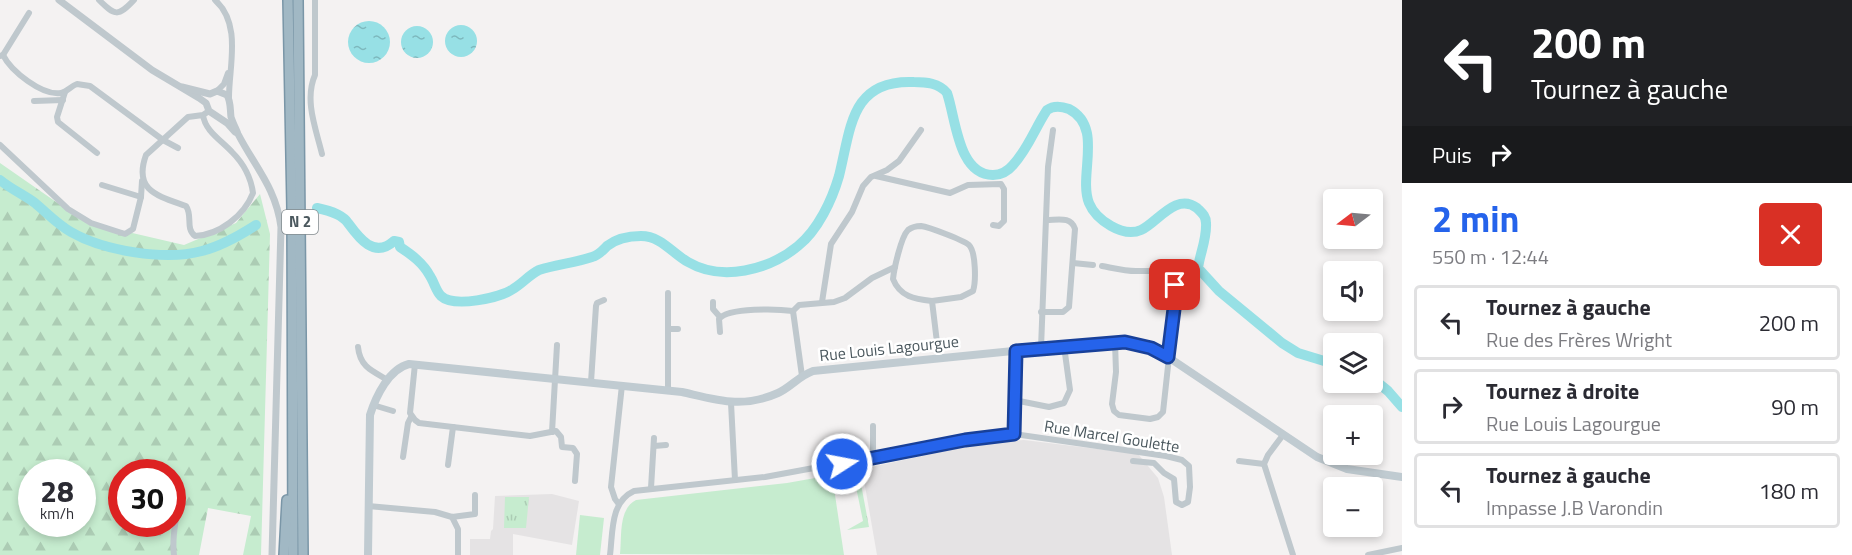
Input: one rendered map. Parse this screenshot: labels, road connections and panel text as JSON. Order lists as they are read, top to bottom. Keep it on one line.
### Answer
{"streets":{"highway":["N 2"],"main road":["Rue Louis Lagourgue"],"street":["Rue Marcel Goulette"]},"north":"left","page":{"turn":["200 m","Tournez à gauche"],"then":"Puis","heading":["2 min","550 m · 12:44"],"map_buttons":["+","−"],"list":[{"name":"Tournez à gauche","note":"Rue des Frères Wright","value":"200 m"},{"name":"Tournez à droite","note":"Rue Louis Lagourgue","value":"90 m"},{"name":"Tournez à gauche","note":"Impasse J.B Varondin","value":"180 m"}],"speed":"28 km/h","limit":"30"}}
